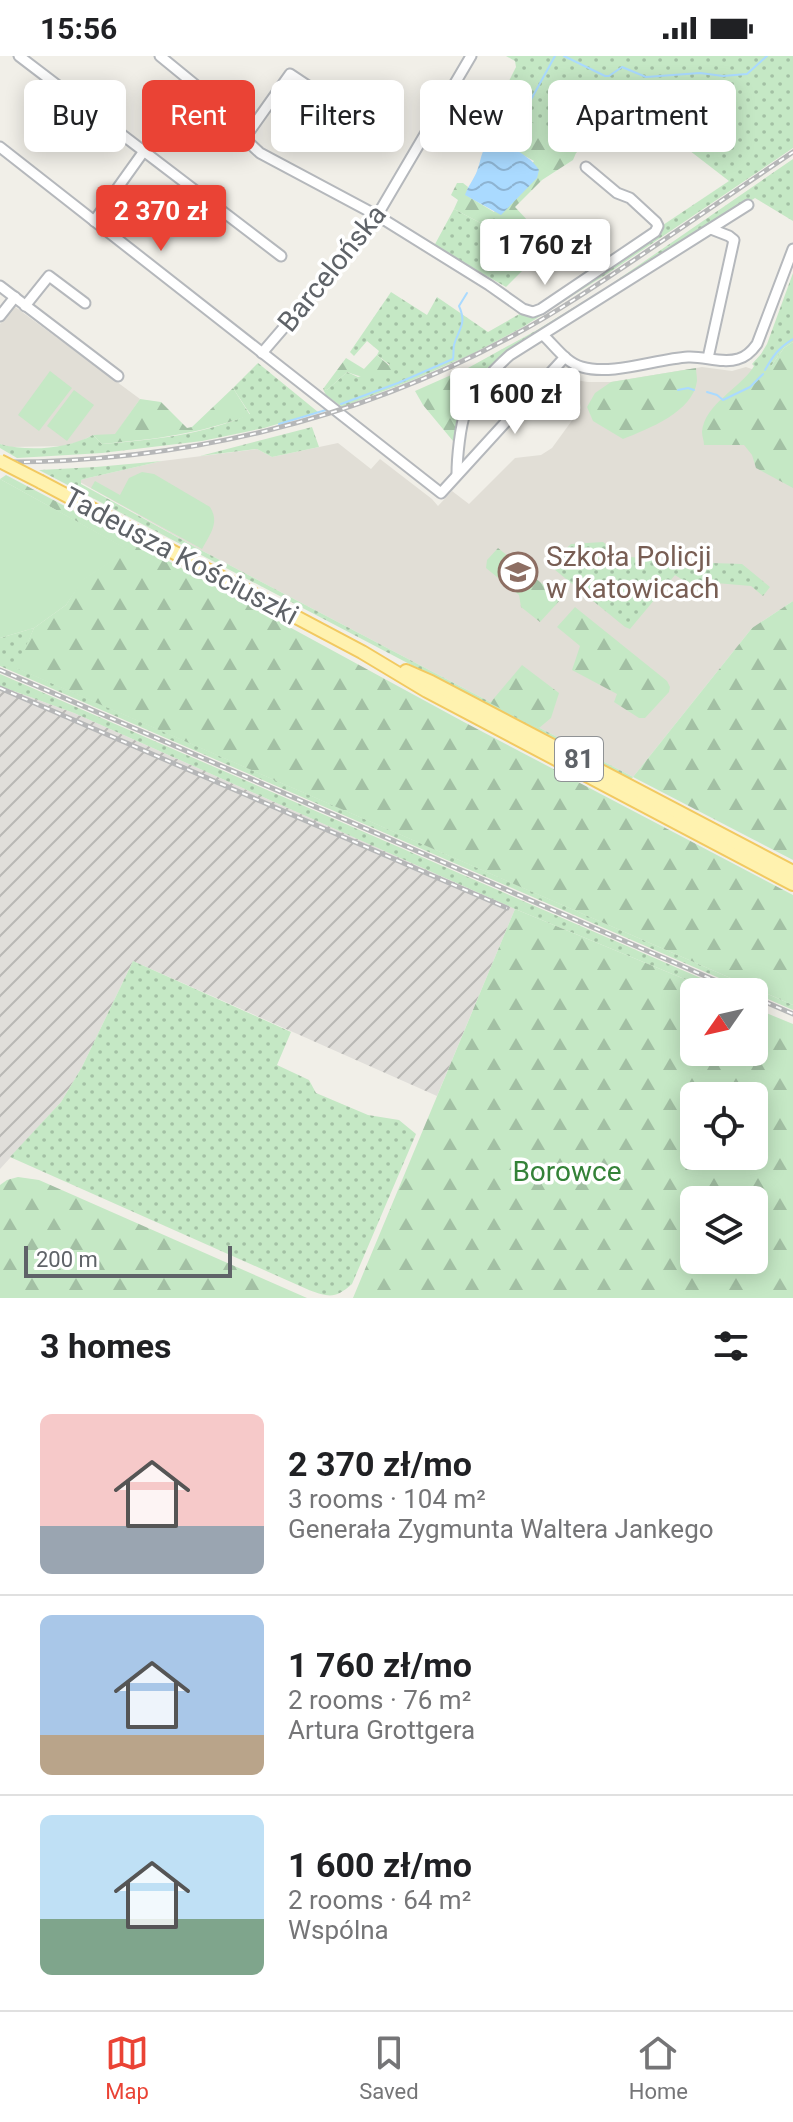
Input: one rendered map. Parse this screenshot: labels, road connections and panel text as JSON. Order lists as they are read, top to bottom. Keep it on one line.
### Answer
{"streets":{"main road":["Tadeusza Kościuszki","81"],"street":["Barcelońska"]},"parks":["Borowce"],"places":{"school or university":["Szkoła Policji w Katowicach"]},"scale_bar":"200 m","north":"bottom left","page":{"status":"15:56","chip":["Buy","Rent","Filters","New","Apartment"],"price":["2 370 zł","1 760 zł","1 600 zł"],"scale":"200 m","heading":"3 homes","list":[{"name":"2 370 zł/mo","note":"3 rooms · 104 m² · Generała Zygmunta Waltera Jankego"},{"name":"1 760 zł/mo","note":"2 rooms · 76 m² · Artura Grottgera"},{"name":"1 600 zł/mo","note":"2 rooms · 64 m² · Wspólna"}],"tabs":["Map","Saved","Home"]}}
